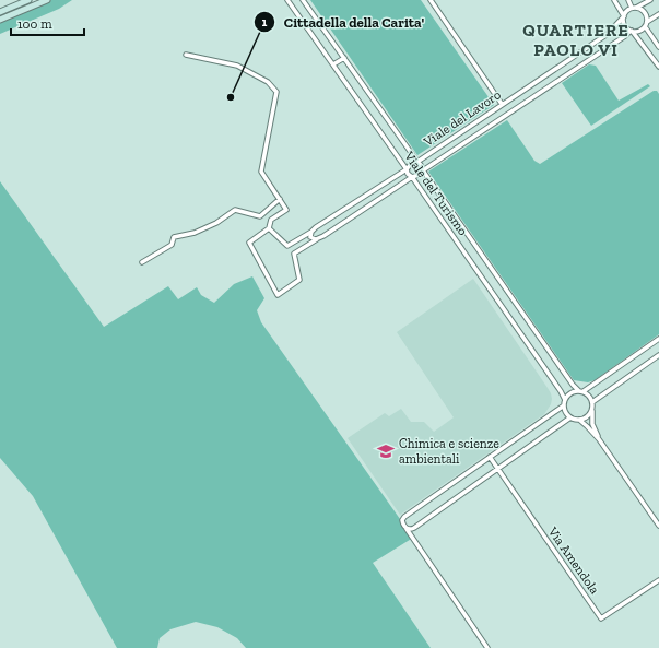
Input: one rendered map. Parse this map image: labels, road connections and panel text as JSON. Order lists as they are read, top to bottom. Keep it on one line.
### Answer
{"streets":{"street":["Viale del Lavoro","Viale del Turismo","Via Amendola"]},"crossings":[["Viale del Lavoro","Viale del Turismo"]],"districts":["QUARTIERE PAOLO VI"],"places":{"other":["Cittadella della Carita'"],"school or university":["Chimica e scienze ambientali"]},"scale_bar":"100 m"}
